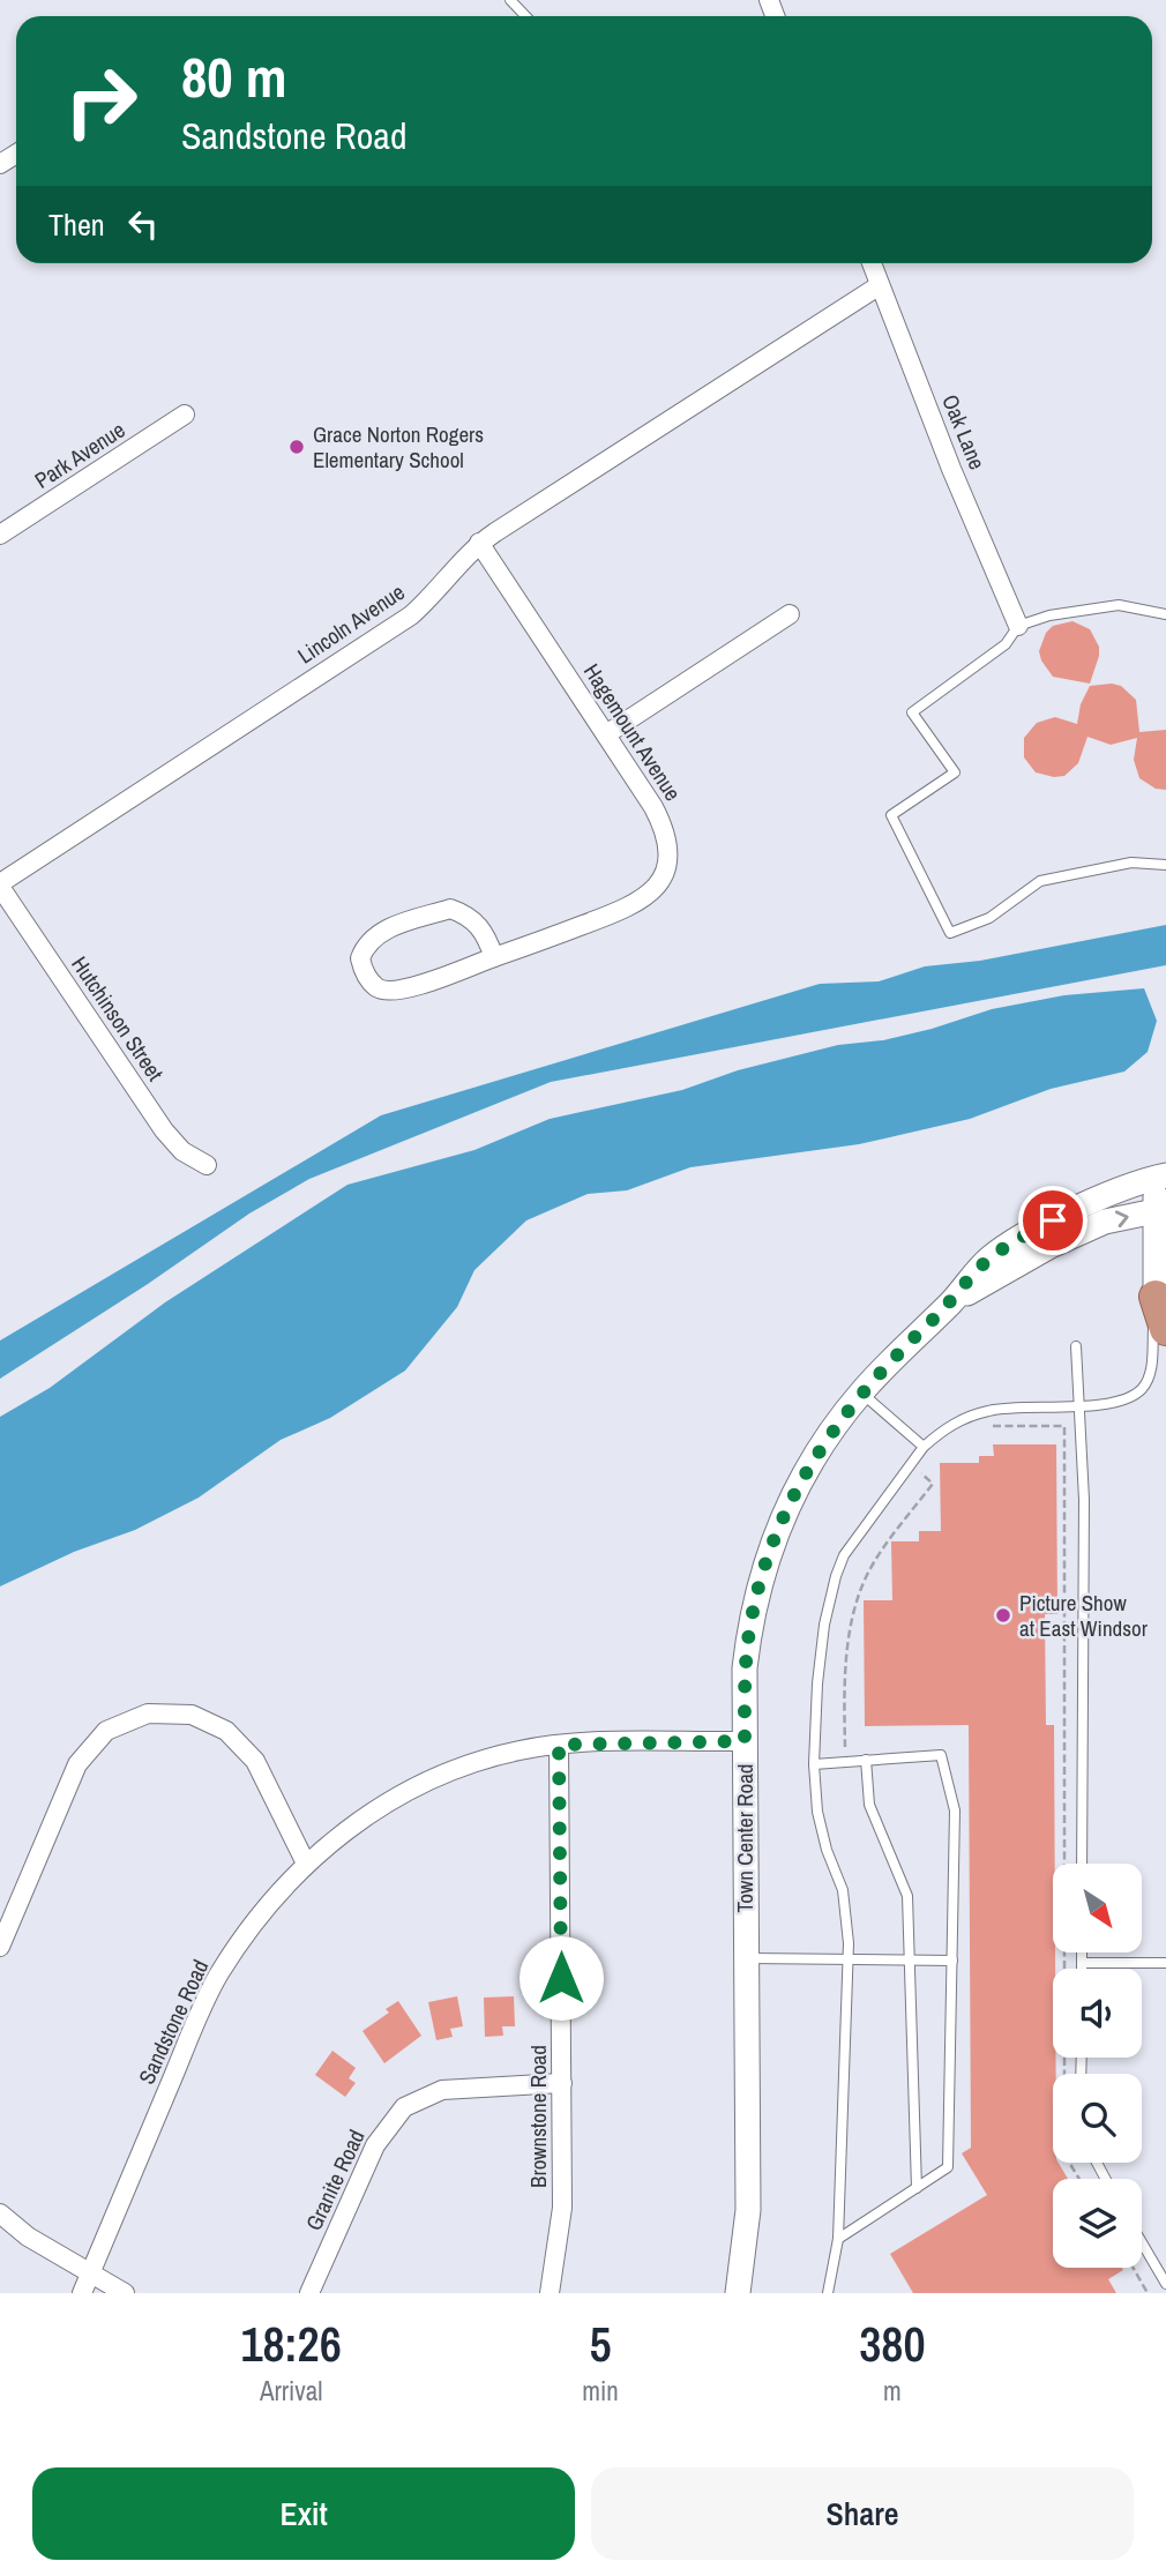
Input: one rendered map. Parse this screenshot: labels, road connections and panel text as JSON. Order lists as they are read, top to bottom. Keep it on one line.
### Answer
{"streets":{"street":["Oak Lane","Park Avenue","Lincoln Avenue","Hagemount Avenue","Hutchinson Street","Town Center Road","Sandstone Road","Brownstone Road","Granite Road"]},"crossings":[["Oak Lane","Lincoln Avenue"],["Lincoln Avenue","Hagemount Avenue"],["Lincoln Avenue","Hutchinson Street"],["Town Center Road","Sandstone Road"],["Sandstone Road","Brownstone Road"],["Brownstone Road","Granite Road"]],"places":["Grace Norton Rogers Elementary School","Picture Show at East Windsor"],"north":"bottom right","page":{"turn":["80 m","Sandstone Road"],"then":"Then","eta":["18:26","Arrival","5","min","380","m"],"buttons":["Exit","Share"]}}
